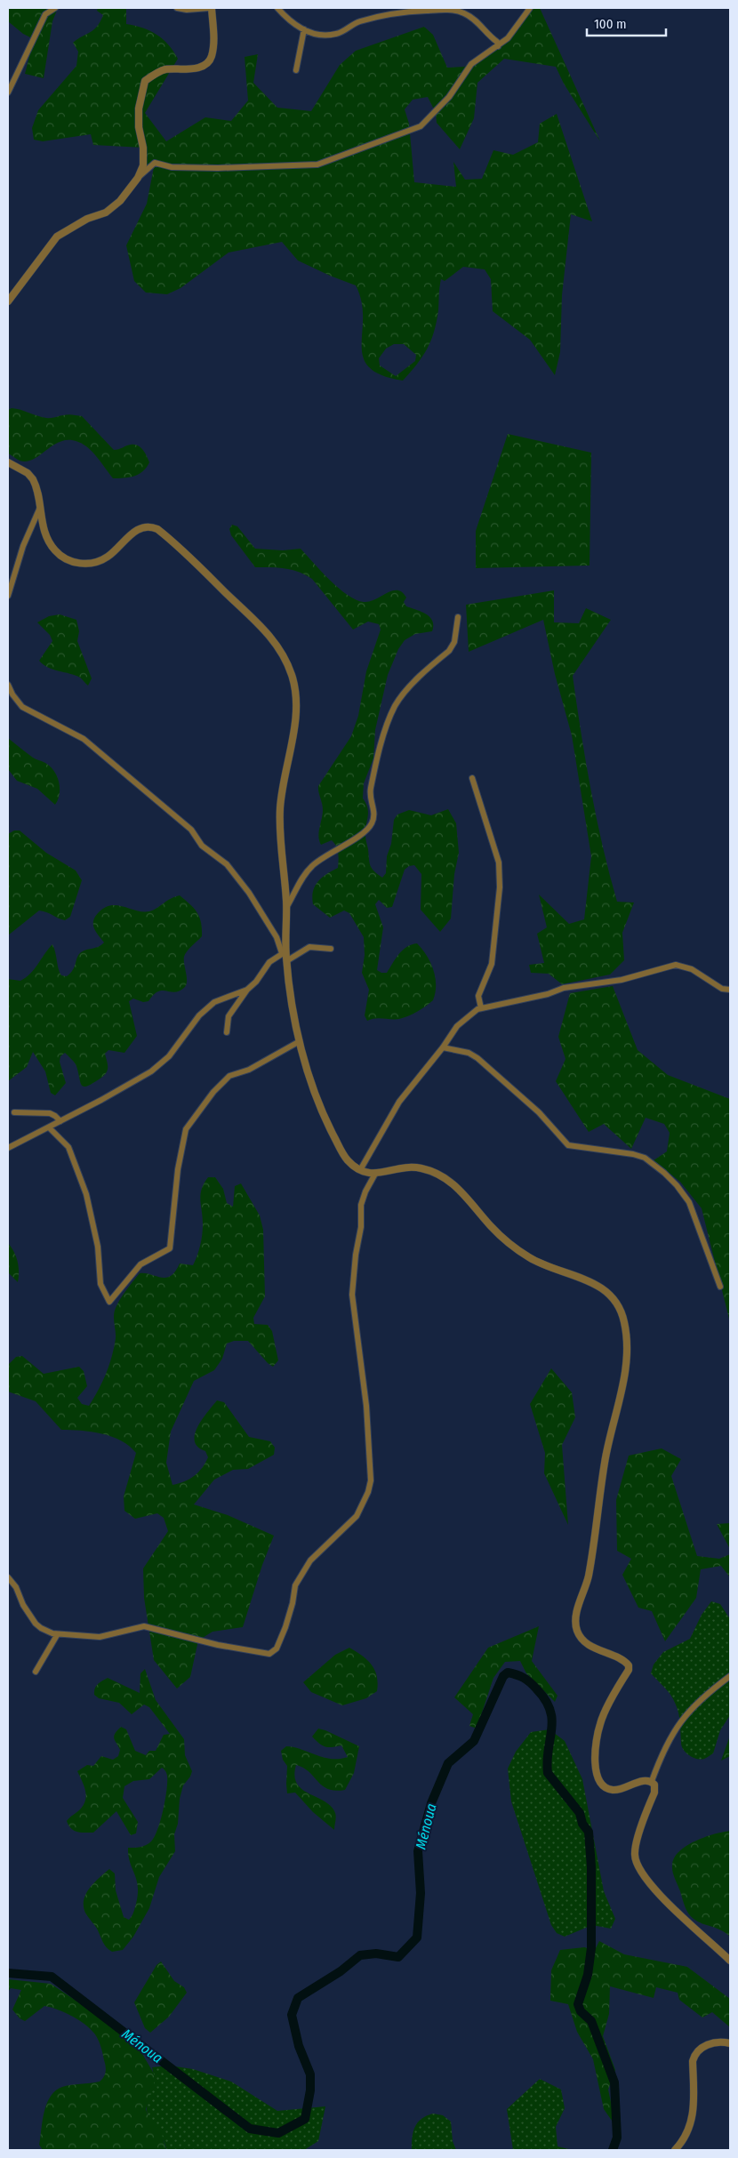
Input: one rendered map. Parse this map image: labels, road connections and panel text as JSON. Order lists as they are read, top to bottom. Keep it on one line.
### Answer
{"water":["Ménoua"],"scale_bar":"100 m"}
